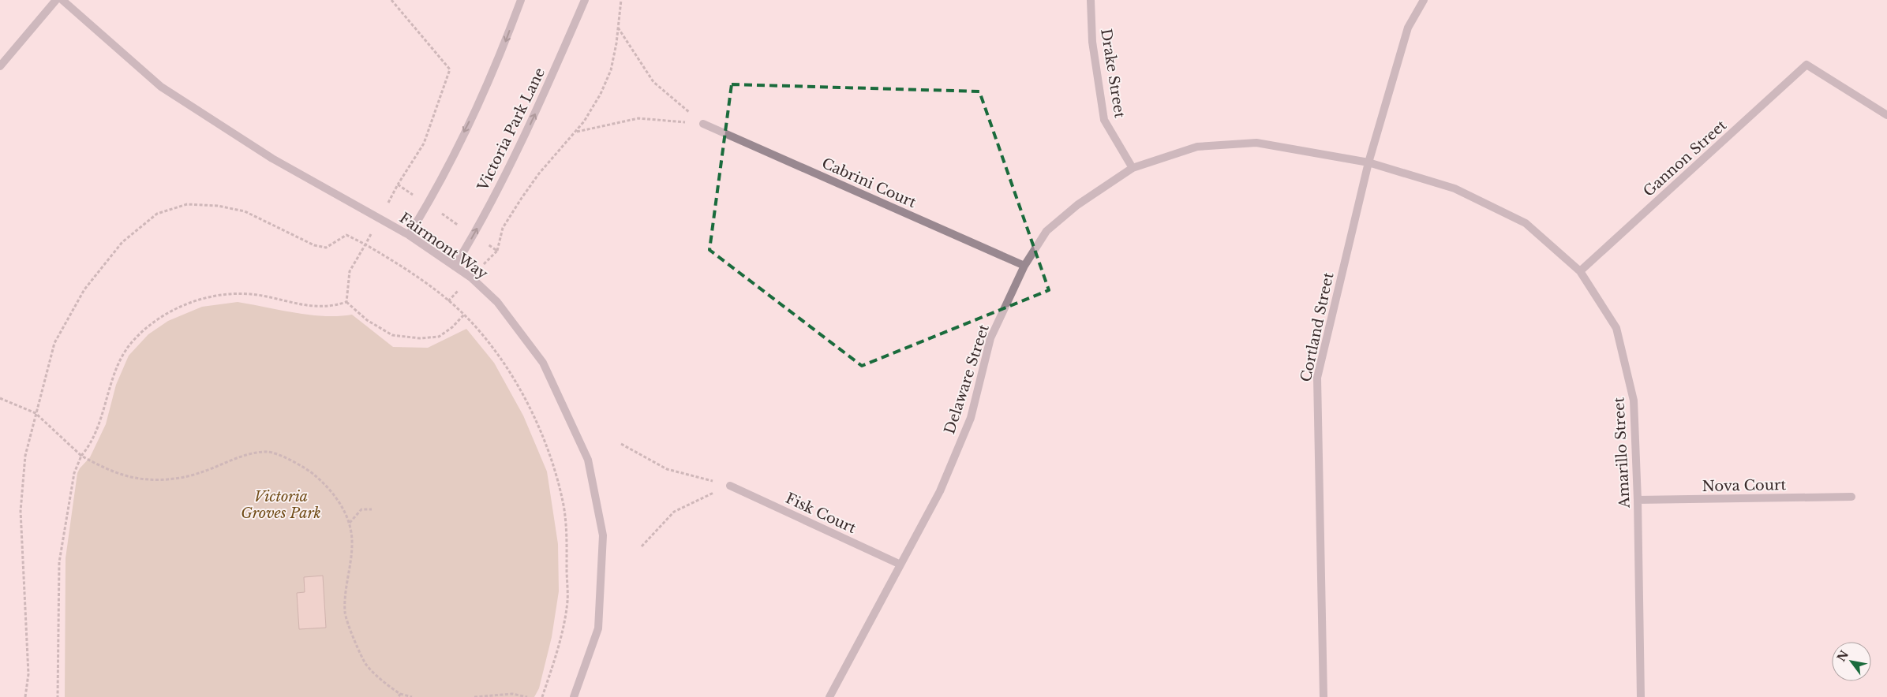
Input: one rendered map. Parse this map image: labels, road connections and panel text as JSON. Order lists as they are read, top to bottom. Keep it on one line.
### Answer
{"streets":{"street":["Drake Street","Victoria Park Lane","Gannon Street","Cabrini Court","Fairmont Way","Cortland Street","Delaware Street","Amarillo Street","Nova Court","Fisk Court"]},"crossings":[["Drake Street","Delaware Street"],["Victoria Park Lane","Fairmont Way"],["Gannon Street","Amarillo Street"],["Cabrini Court","Delaware Street"],["Cortland Street","Delaware Street"],["Cortland Street","Amarillo Street"],["Delaware Street","Amarillo Street"],["Delaware Street","Fisk Court"],["Amarillo Street","Nova Court"]],"parks":["Victoria Groves Park"],"north":"top left"}
